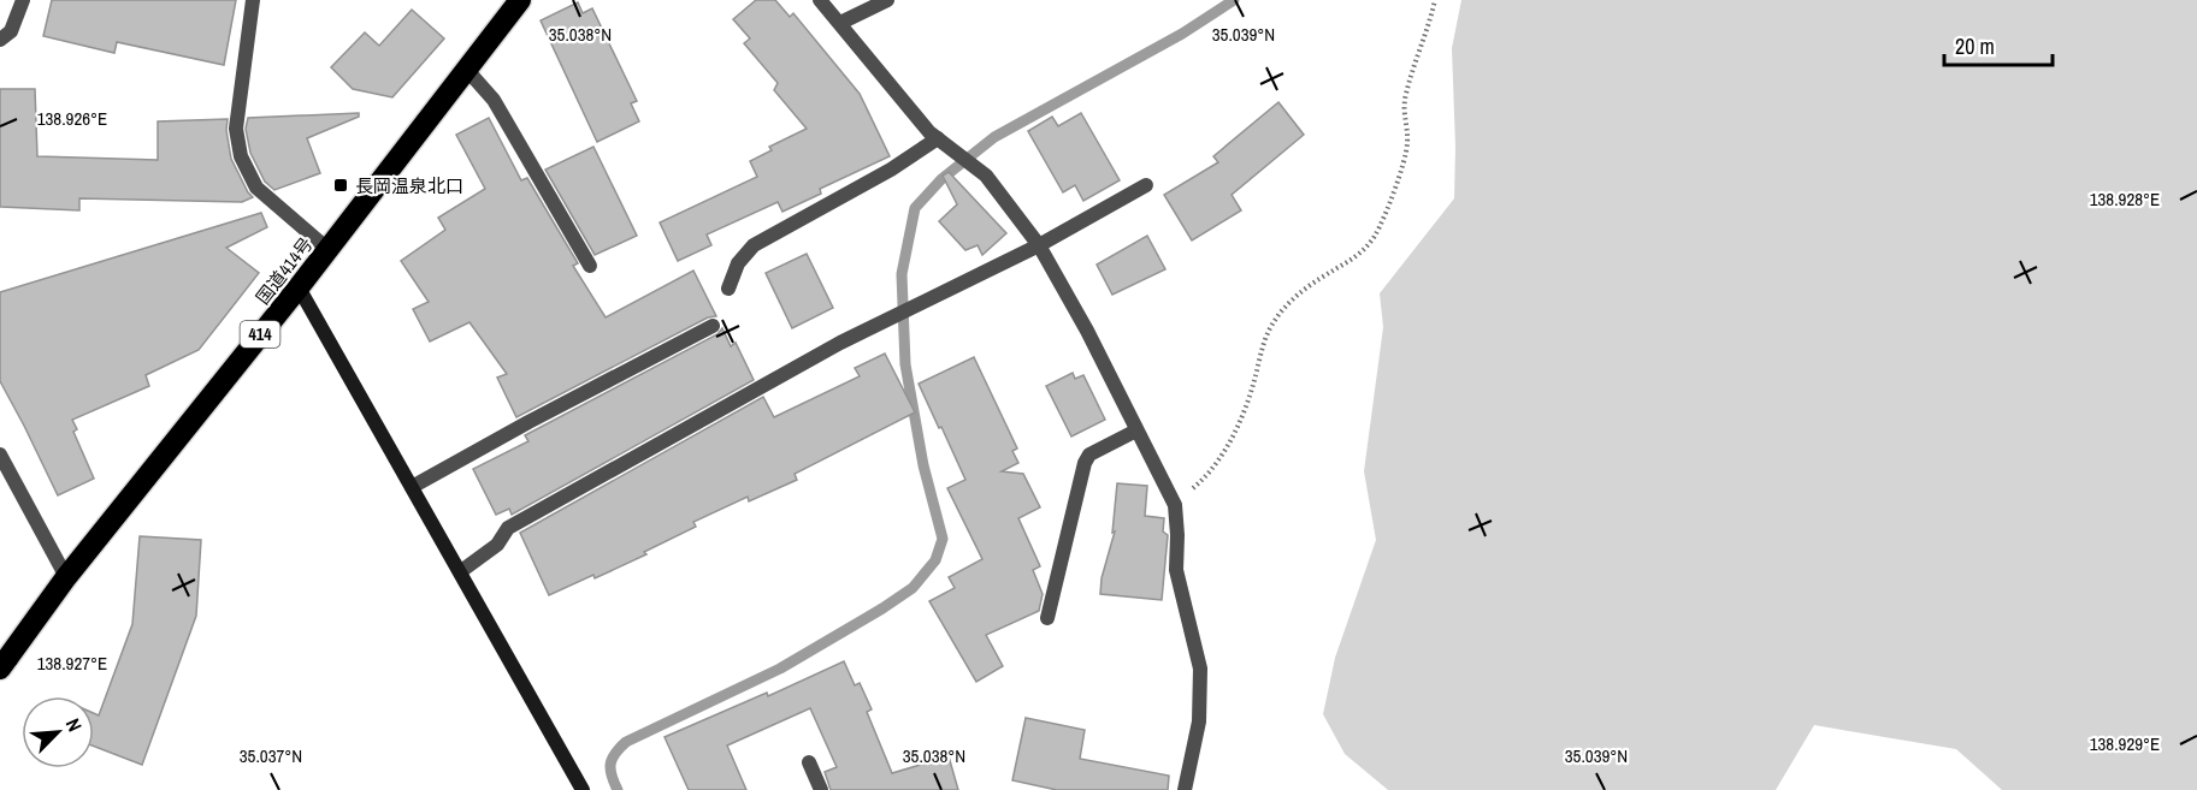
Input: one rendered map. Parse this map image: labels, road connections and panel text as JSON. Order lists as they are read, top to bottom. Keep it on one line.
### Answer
{"streets":{"highway":["国道414号","414"]},"places":{"transit":["長岡温泉北口"]},"scale_bar":"20 m","north":"top right","coordinates":["35.038°N","35.039°N","138.926°E","138.928°E","138.927°E","138.929°E","35.037°N"]}
